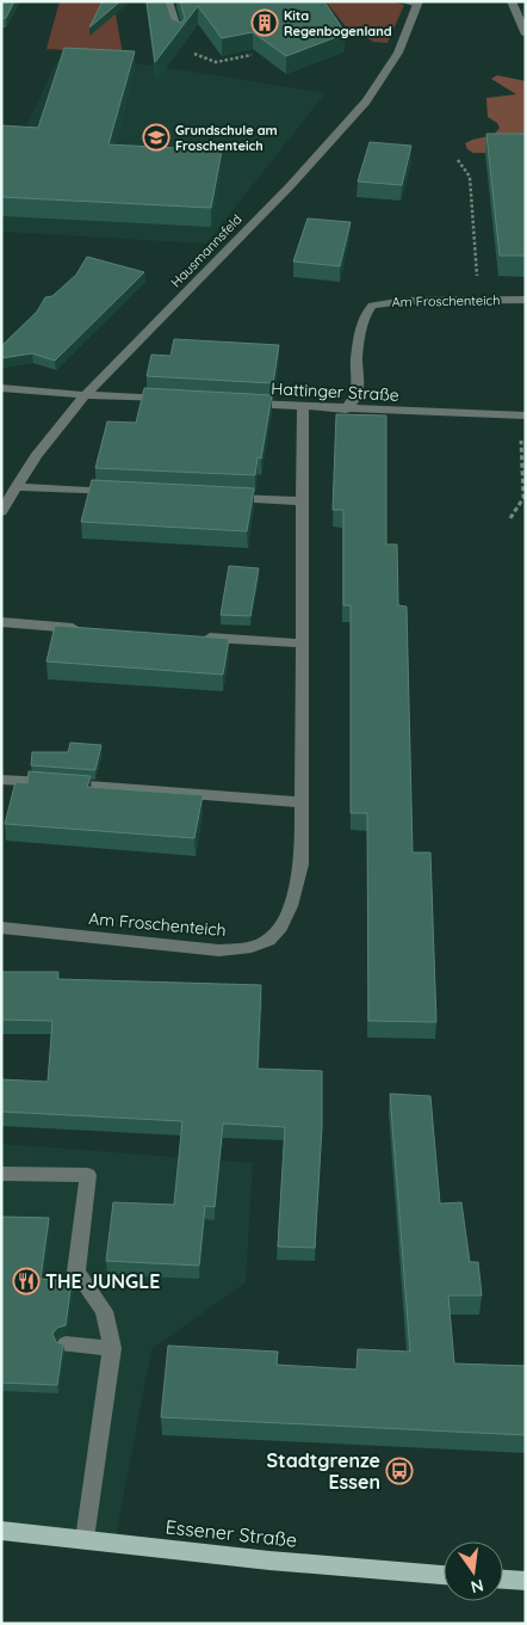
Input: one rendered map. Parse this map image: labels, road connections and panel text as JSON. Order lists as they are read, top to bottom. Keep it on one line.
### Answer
{"streets":{"main road":["Essener Straße"],"street":["Hausmannsfeld","Am Froschenteich","Hattinger Straße"]},"crossings":[["Am Froschenteich","Hattinger Straße"]],"places":{"building":["Kita Regenbogenland"],"school or university":["Grundschule am Froschenteich"],"restaurant":["THE JUNGLE"],"bus stop":["Stadtgrenze Essen"]},"north":"bottom"}
